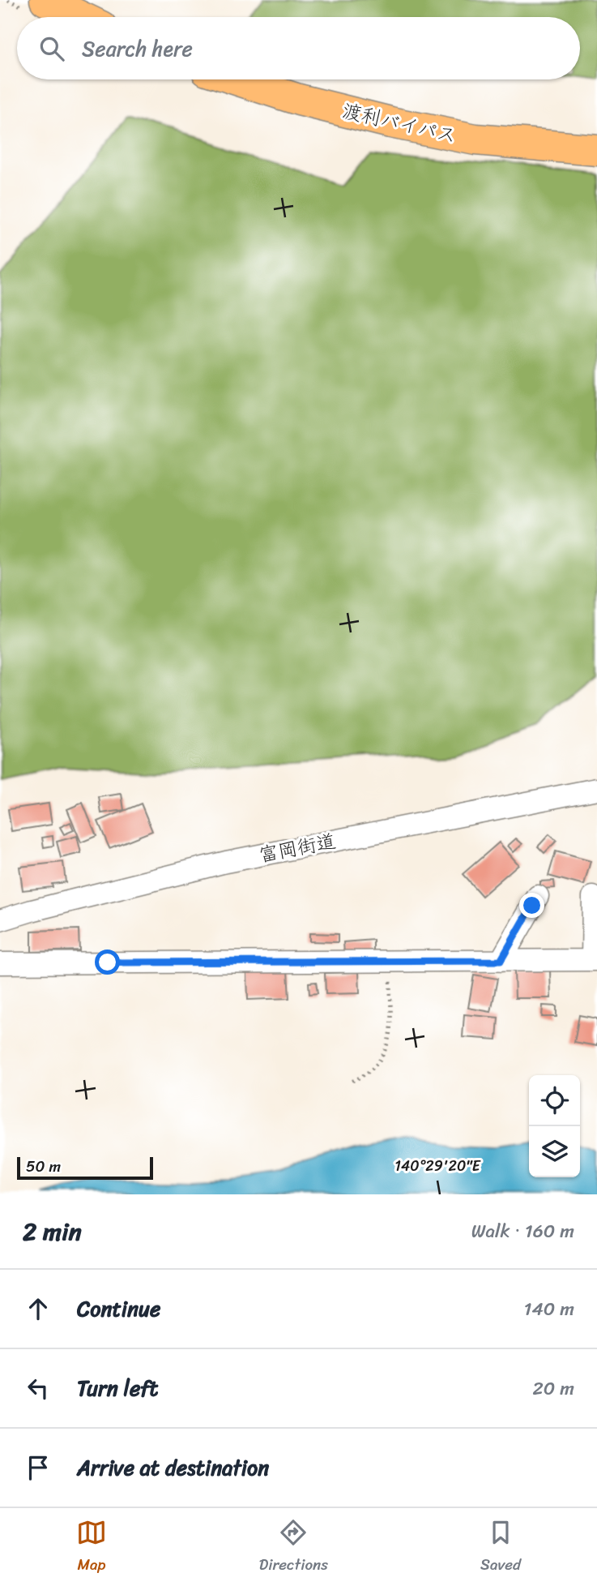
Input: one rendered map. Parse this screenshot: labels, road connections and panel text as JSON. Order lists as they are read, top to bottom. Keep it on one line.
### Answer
{"streets":{"highway":["渡利バイパス"],"street":["富岡街道"]},"scale_bar":"50 m","page":{"search":"Search here","scale":"50 m","heading":["2 min","Walk · 160 m"],"list":[["Continue","140 m"],["Turn left","20 m"],"Arrive at destination"],"nav":["Map","Directions","Saved"]},"coordinates":["140°29'20\"E"]}
